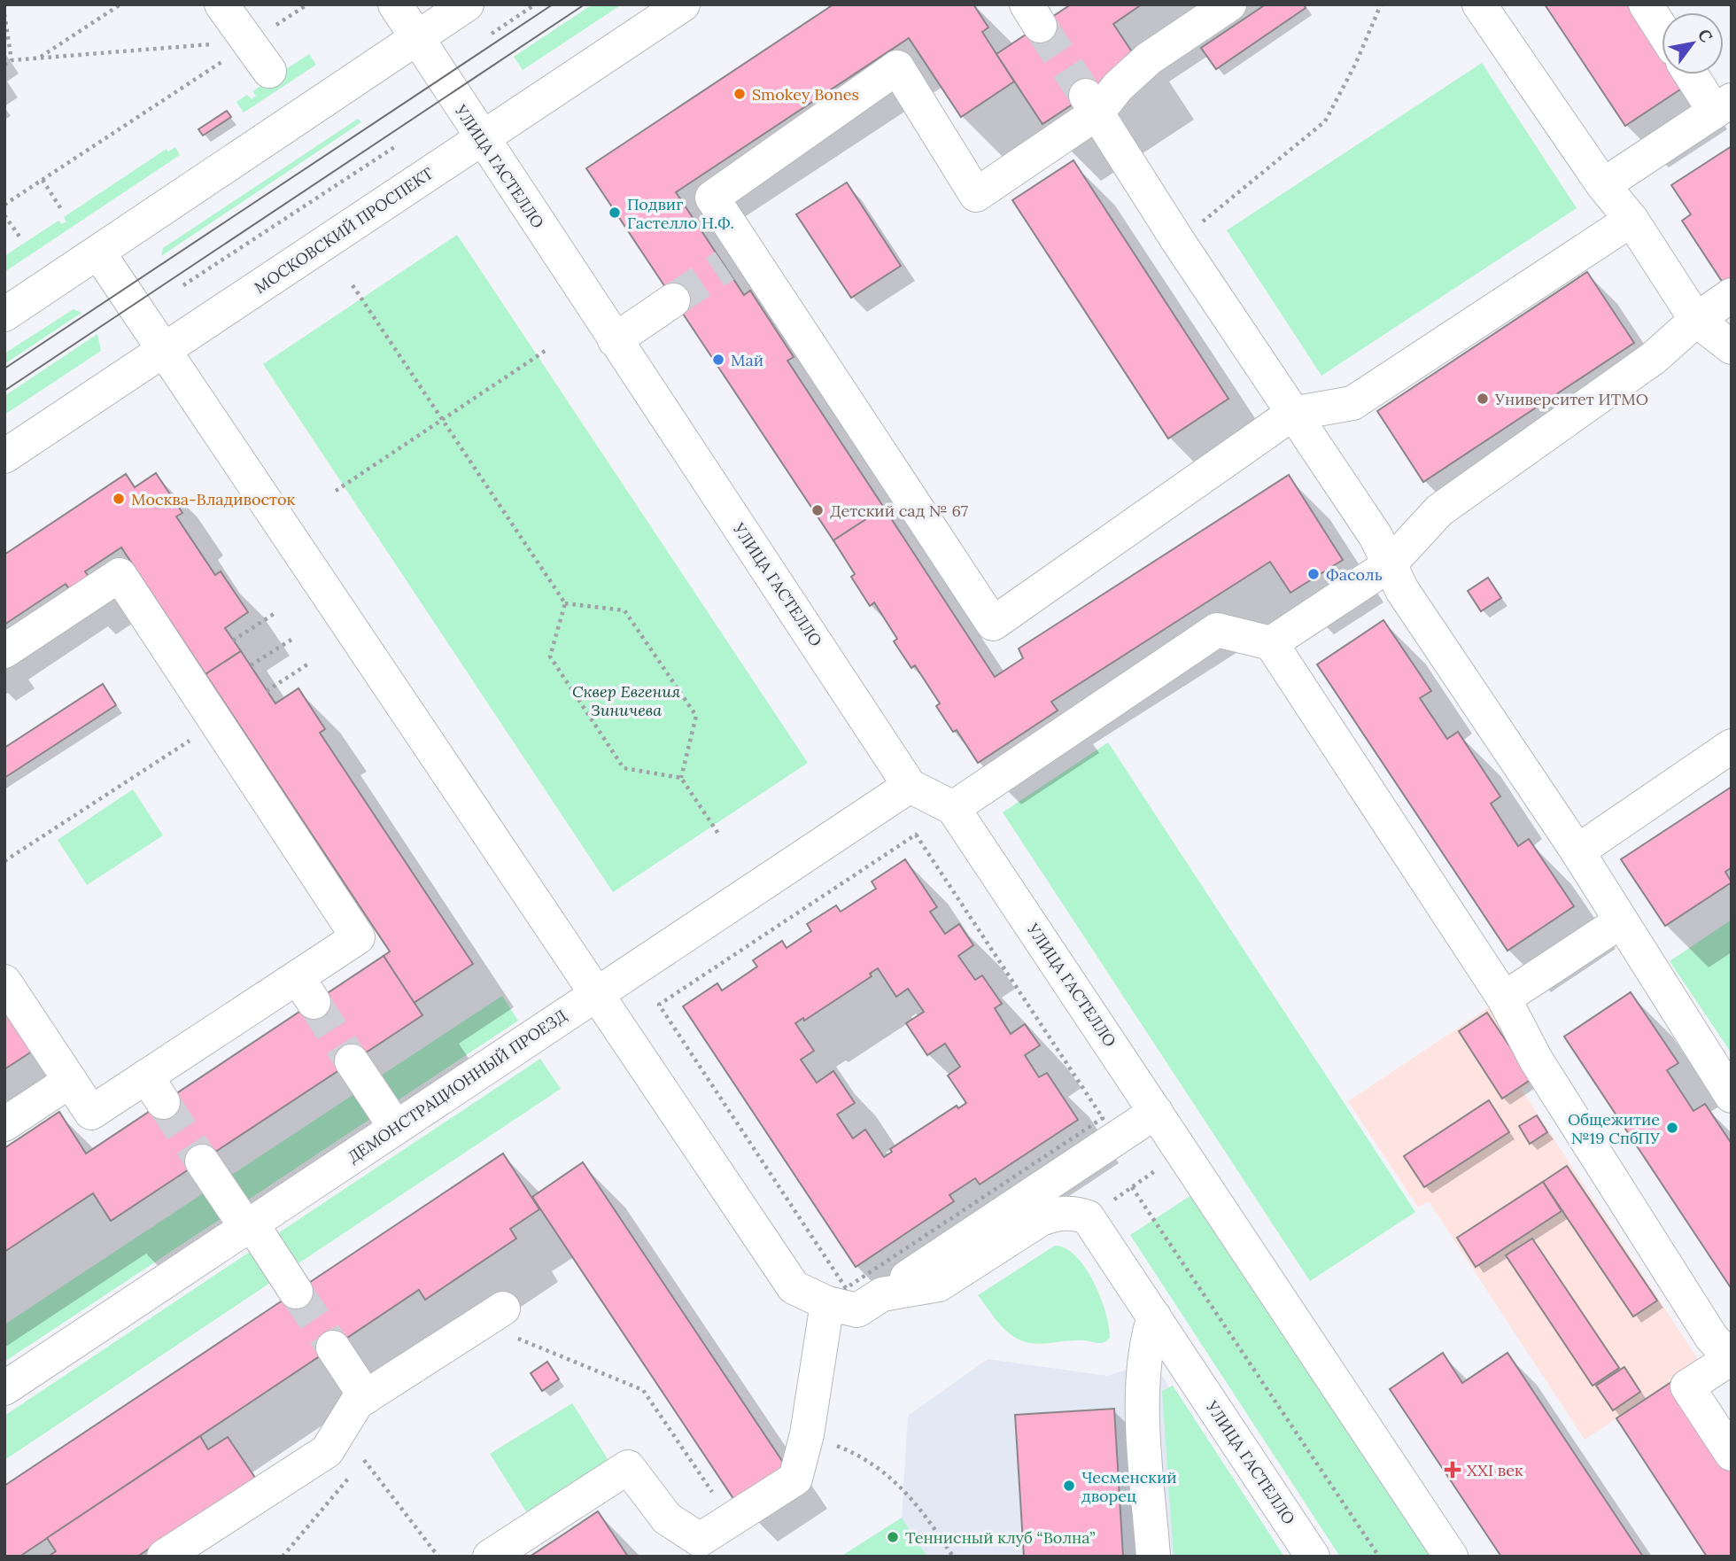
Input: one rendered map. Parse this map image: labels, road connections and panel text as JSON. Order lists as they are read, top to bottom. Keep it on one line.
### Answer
{"streets":{"street":["УЛИЦА ГАСТЕЛЛО","МОСКОВСКИЙ ПРОСПЕКТ","ДЕМОНСТРАЦИОННЫЙ ПРОЕЗД"]},"crossings":[["УЛИЦА ГАСТЕЛЛО","МОСКОВСКИЙ ПРОСПЕКТ"],["УЛИЦА ГАСТЕЛЛО","ДЕМОНСТРАЦИОННЫЙ ПРОЕЗД"]],"parks":["Сквер Евгения Зиничева"],"places":{"other":["Smokey Bones","Подвиг Гастелло Н.Ф.","Май","Университет ИТМО","Москва-Владивосток","Детский сад № 67","Фасоль","Общежитие №19 СпбПУ","Чесменский дворец","Теннисный клуб “Волна”"],"health":["XXI век"]},"north":"top right"}
